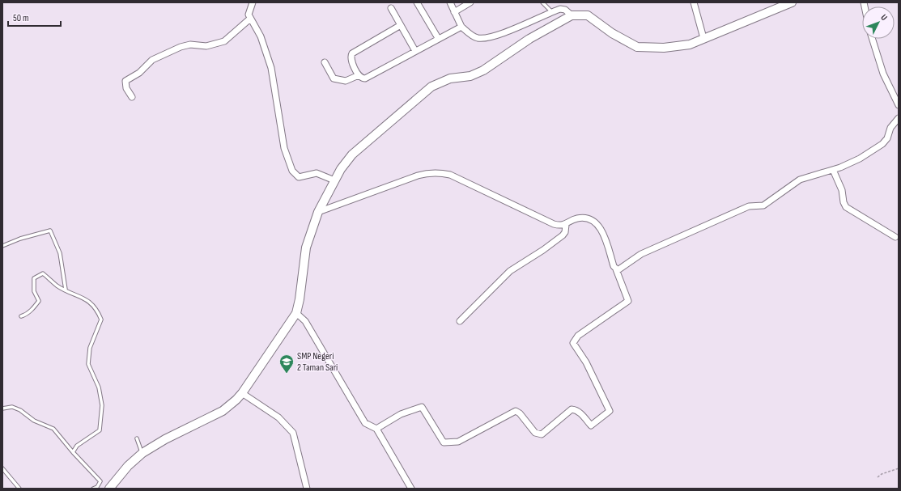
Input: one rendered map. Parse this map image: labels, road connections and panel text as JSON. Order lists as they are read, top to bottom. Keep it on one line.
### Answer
{"places":{"school or university":["SMP Negeri 2 Taman Sari"]},"scale_bar":"50 m","north":"top right"}
